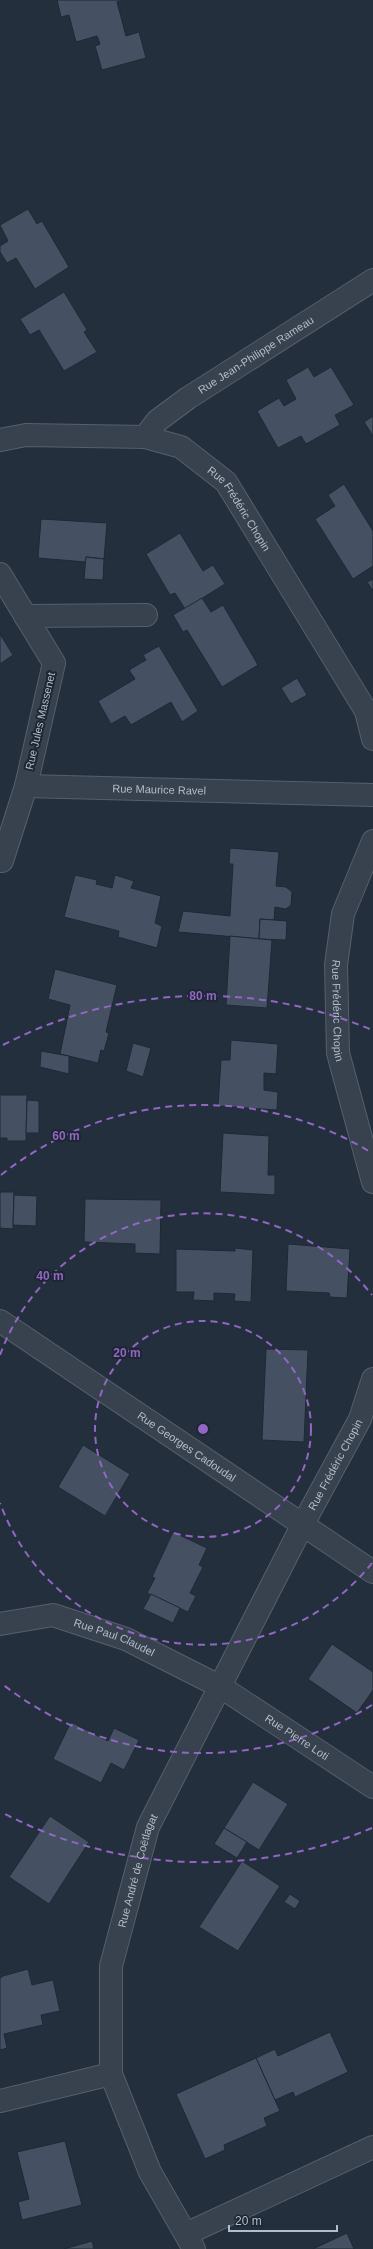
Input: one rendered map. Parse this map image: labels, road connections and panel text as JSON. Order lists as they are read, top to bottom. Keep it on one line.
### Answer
{"streets":{"street":["Rue Jean-Philippe Rameau","Rue Frédéric Chopin","Rue Jules Massenet","Rue Maurice Ravel","Rue Georges Cadoudal","Rue Paul Claudel","Rue Pierre Loti","Rue André de Coëtlagat"]},"crossings":[["Rue Jean-Philippe Rameau","Rue Frédéric Chopin"],["Rue Frédéric Chopin","Rue Georges Cadoudal"],["Rue Frédéric Chopin","Rue André de Coëtlagat"],["Rue Jules Massenet","Rue Maurice Ravel"],["Rue Georges Cadoudal","Rue André de Coëtlagat"],["Rue Paul Claudel","Rue Pierre Loti"],["Rue Paul Claudel","Rue André de Coëtlagat"],["Rue Pierre Loti","Rue André de Coëtlagat"]],"scale_bar":"20 m","rings":["80 m","60 m","40 m","20 m"]}
